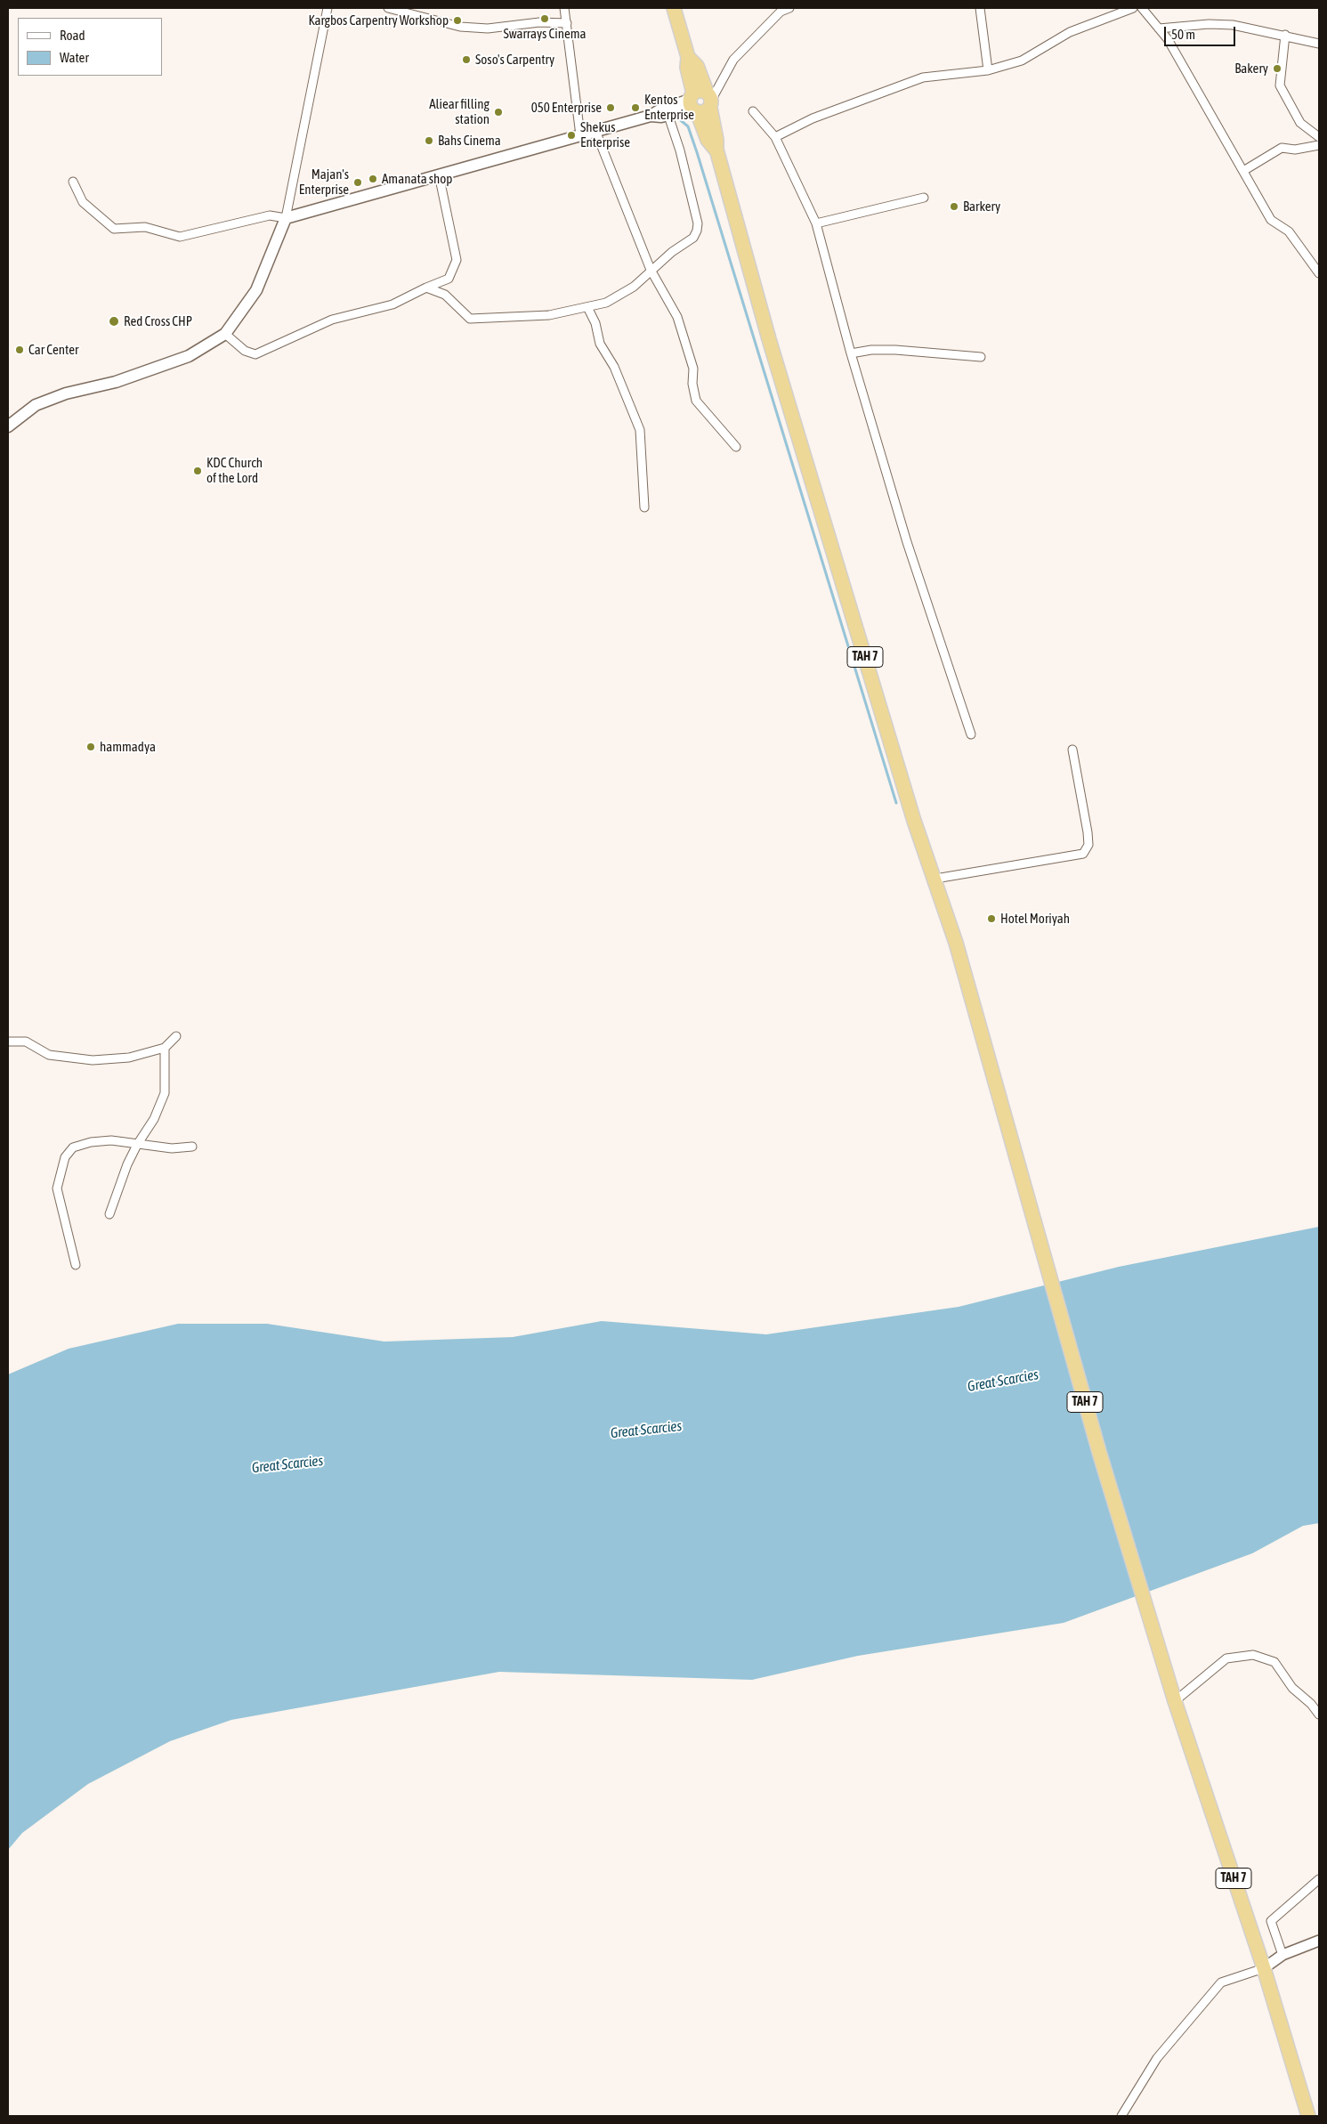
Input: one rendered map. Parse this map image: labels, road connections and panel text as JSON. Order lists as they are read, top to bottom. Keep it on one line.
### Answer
{"streets":{"highway":["TAH 7"]},"water":["Great Scarcies"],"places":["Swarrays Cinema","Kargbos Carpentry Workshop","Soso's Carpentry","Bakery","050 Enterprise","Kentos Enterprise","Aliear filling station","Shekus Enterprise","Bahs Cinema","Amanata shop","Majan's Enterprise","Barkery","Red Cross CHP","Car Center","KDC Church of the Lord","hammadya","Hotel Moriyah"],"legend":["Road","Water"],"scale_bar":"50 m"}
